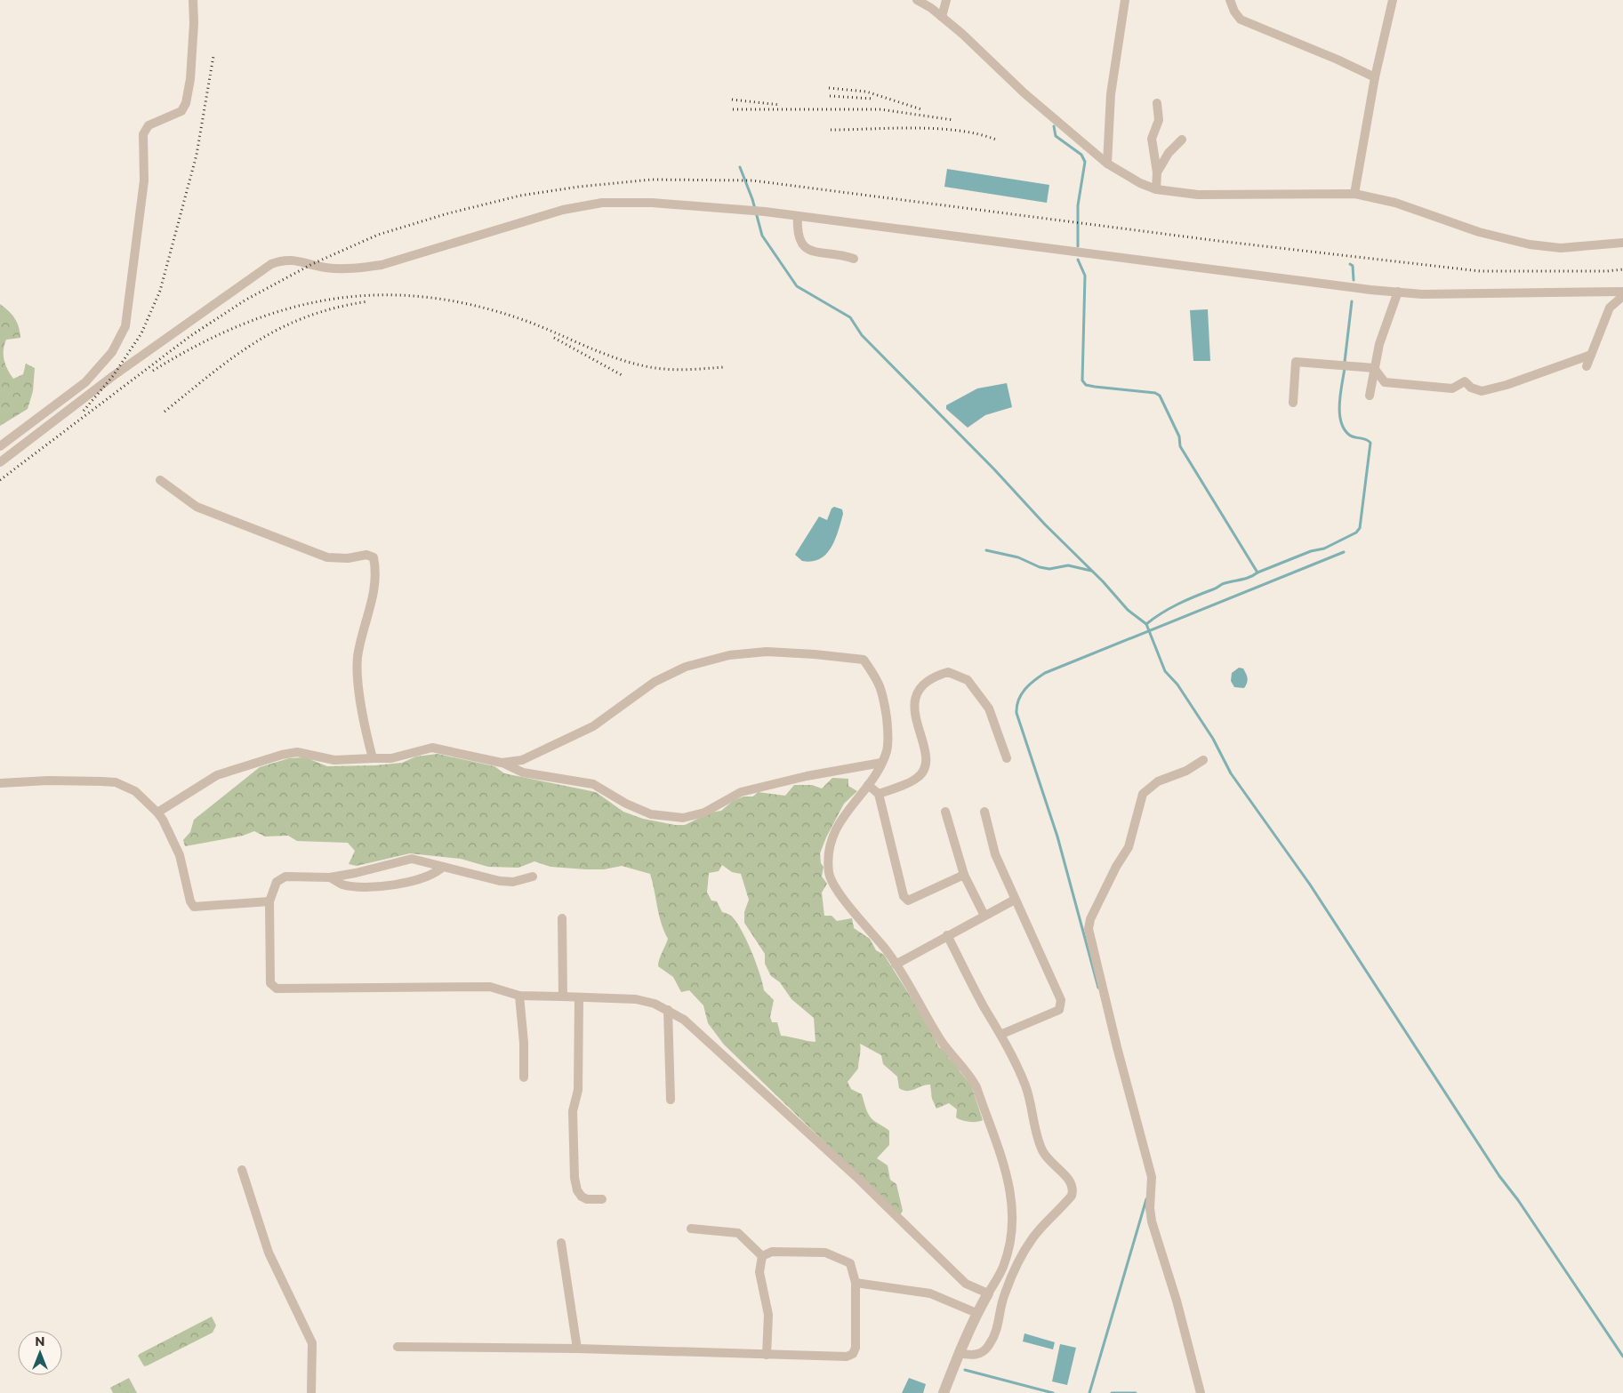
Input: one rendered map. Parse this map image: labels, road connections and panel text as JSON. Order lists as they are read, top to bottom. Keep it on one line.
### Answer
{"north":"top"}
